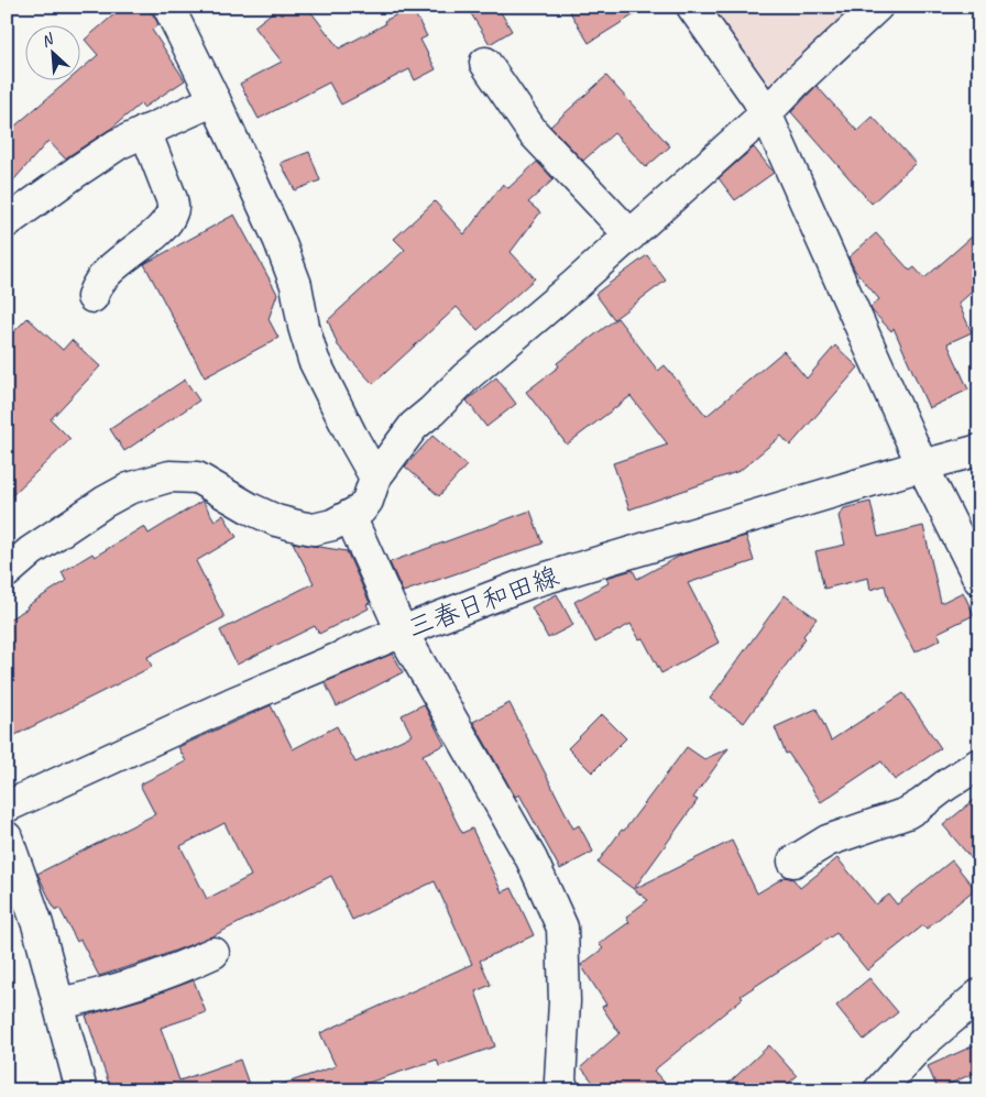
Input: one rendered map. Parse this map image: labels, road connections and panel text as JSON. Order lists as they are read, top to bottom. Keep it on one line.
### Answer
{"streets":{"street":["三春日和田線"]},"north":"top left"}
